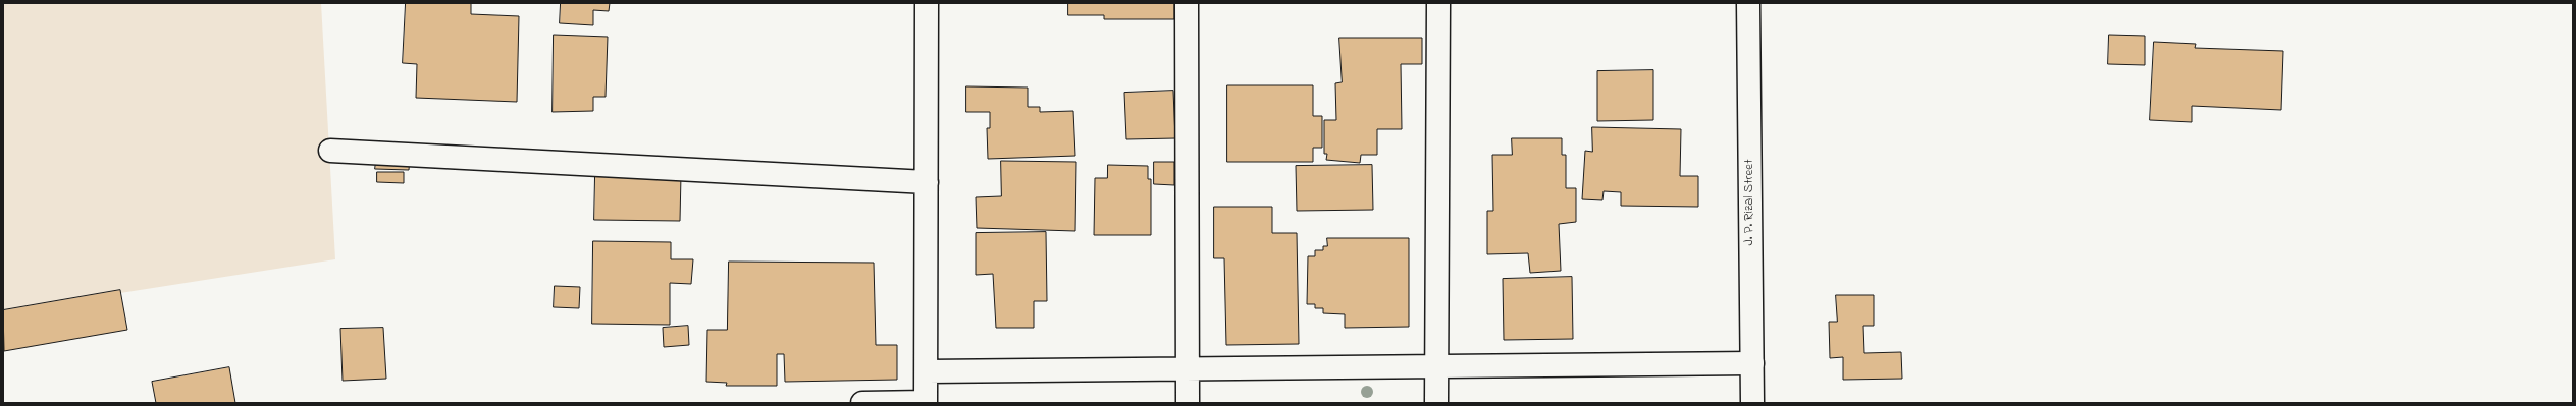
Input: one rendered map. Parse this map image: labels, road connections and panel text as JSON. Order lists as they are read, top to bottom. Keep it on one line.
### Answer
{"streets":{"street":["J. P. Rizal Street"]}}
